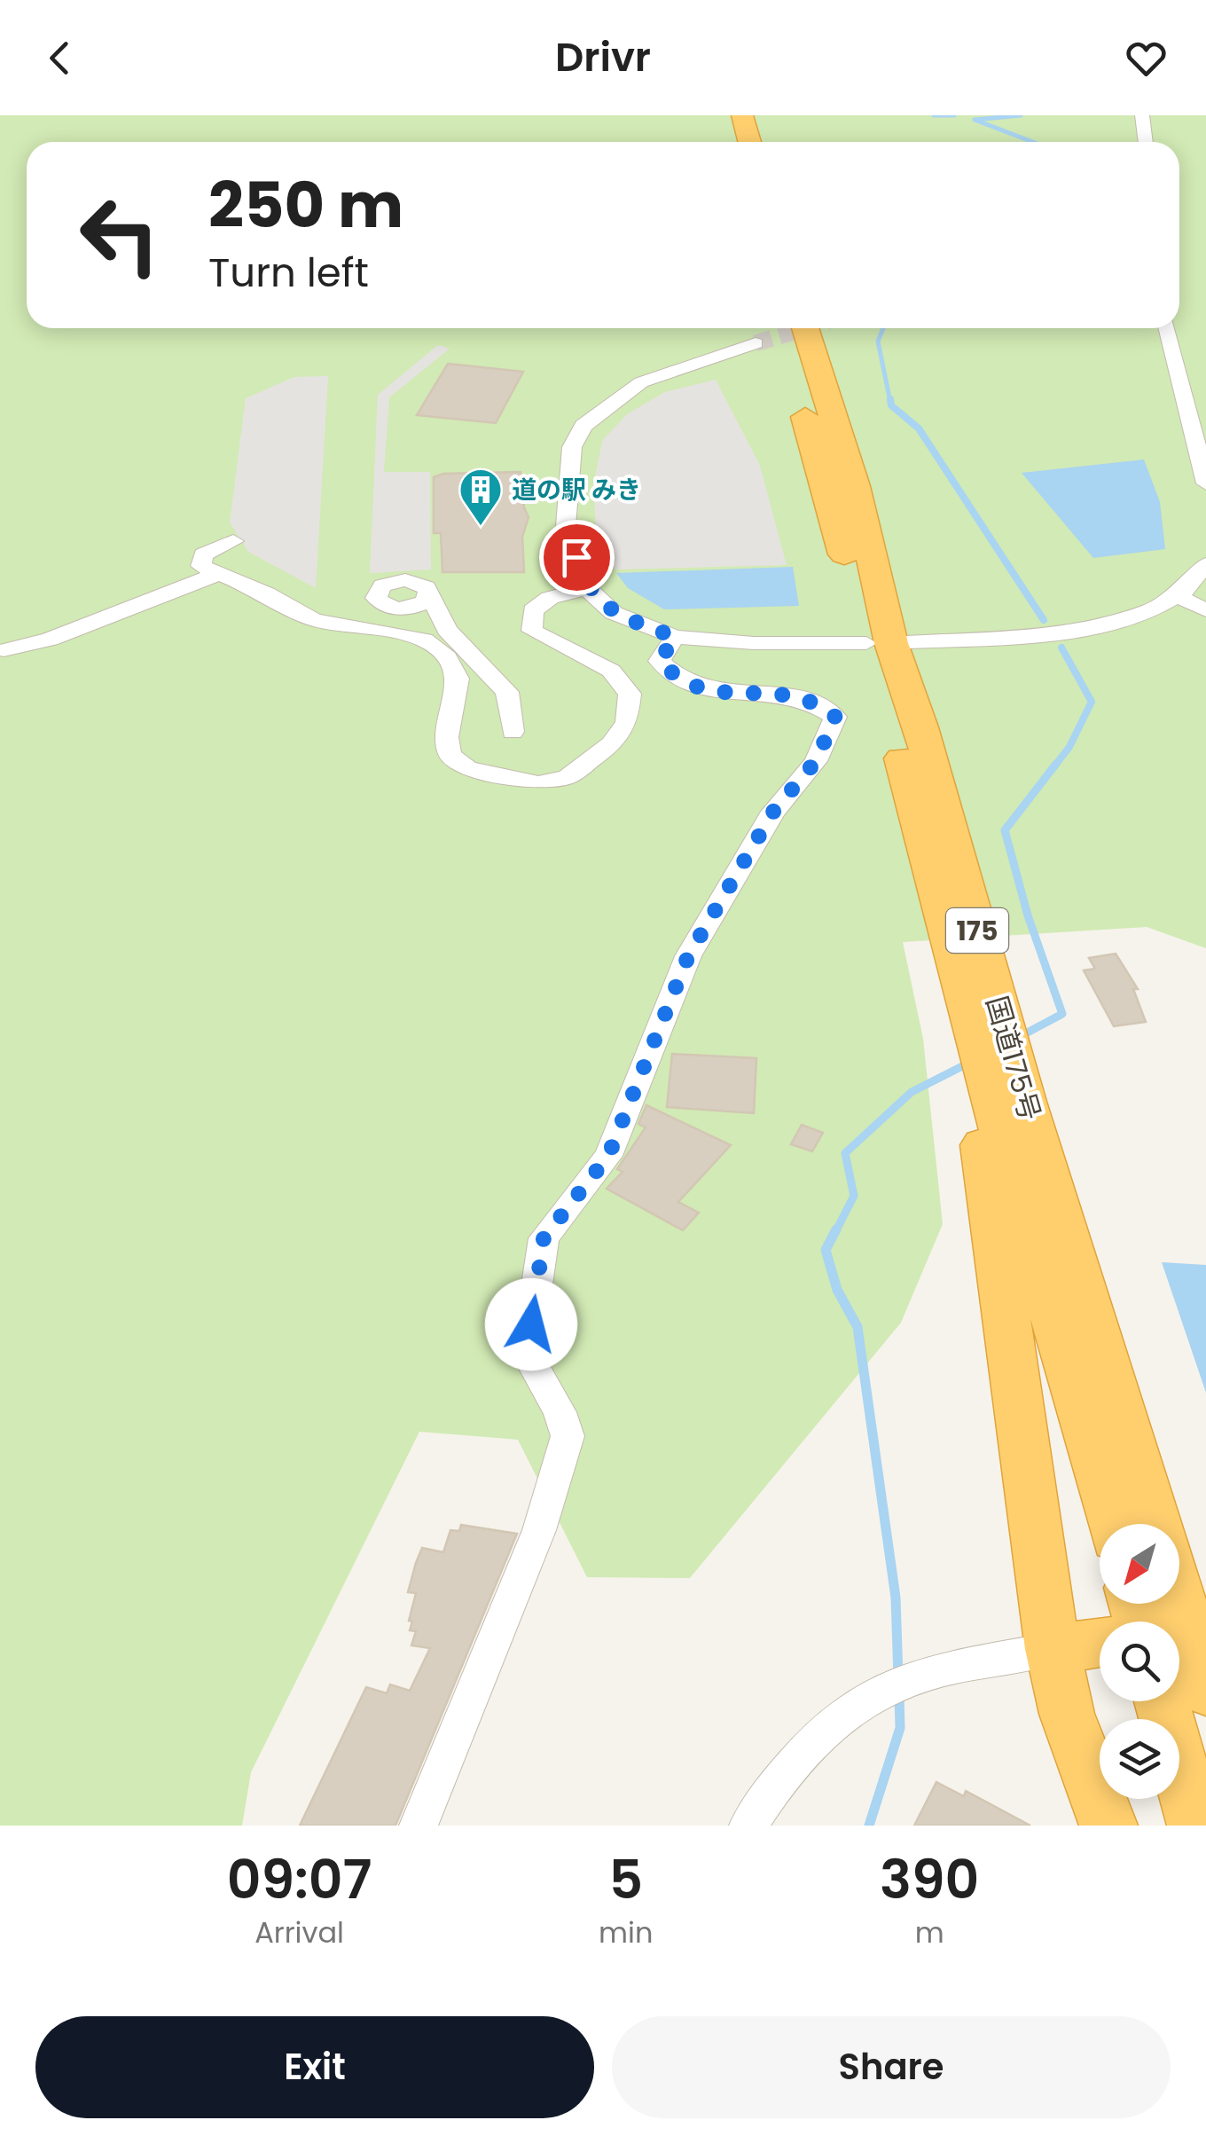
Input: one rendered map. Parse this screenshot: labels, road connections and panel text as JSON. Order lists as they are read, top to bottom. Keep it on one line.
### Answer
{"streets":{"highway":["175","国道175号"]},"places":{"building":["道の駅 みき"]},"north":"bottom left","page":{"header":"Drivr","turn":["250 m","Turn left"],"eta":["09:07","Arrival","5","min","390","m"],"buttons":["Exit","Share"]}}
